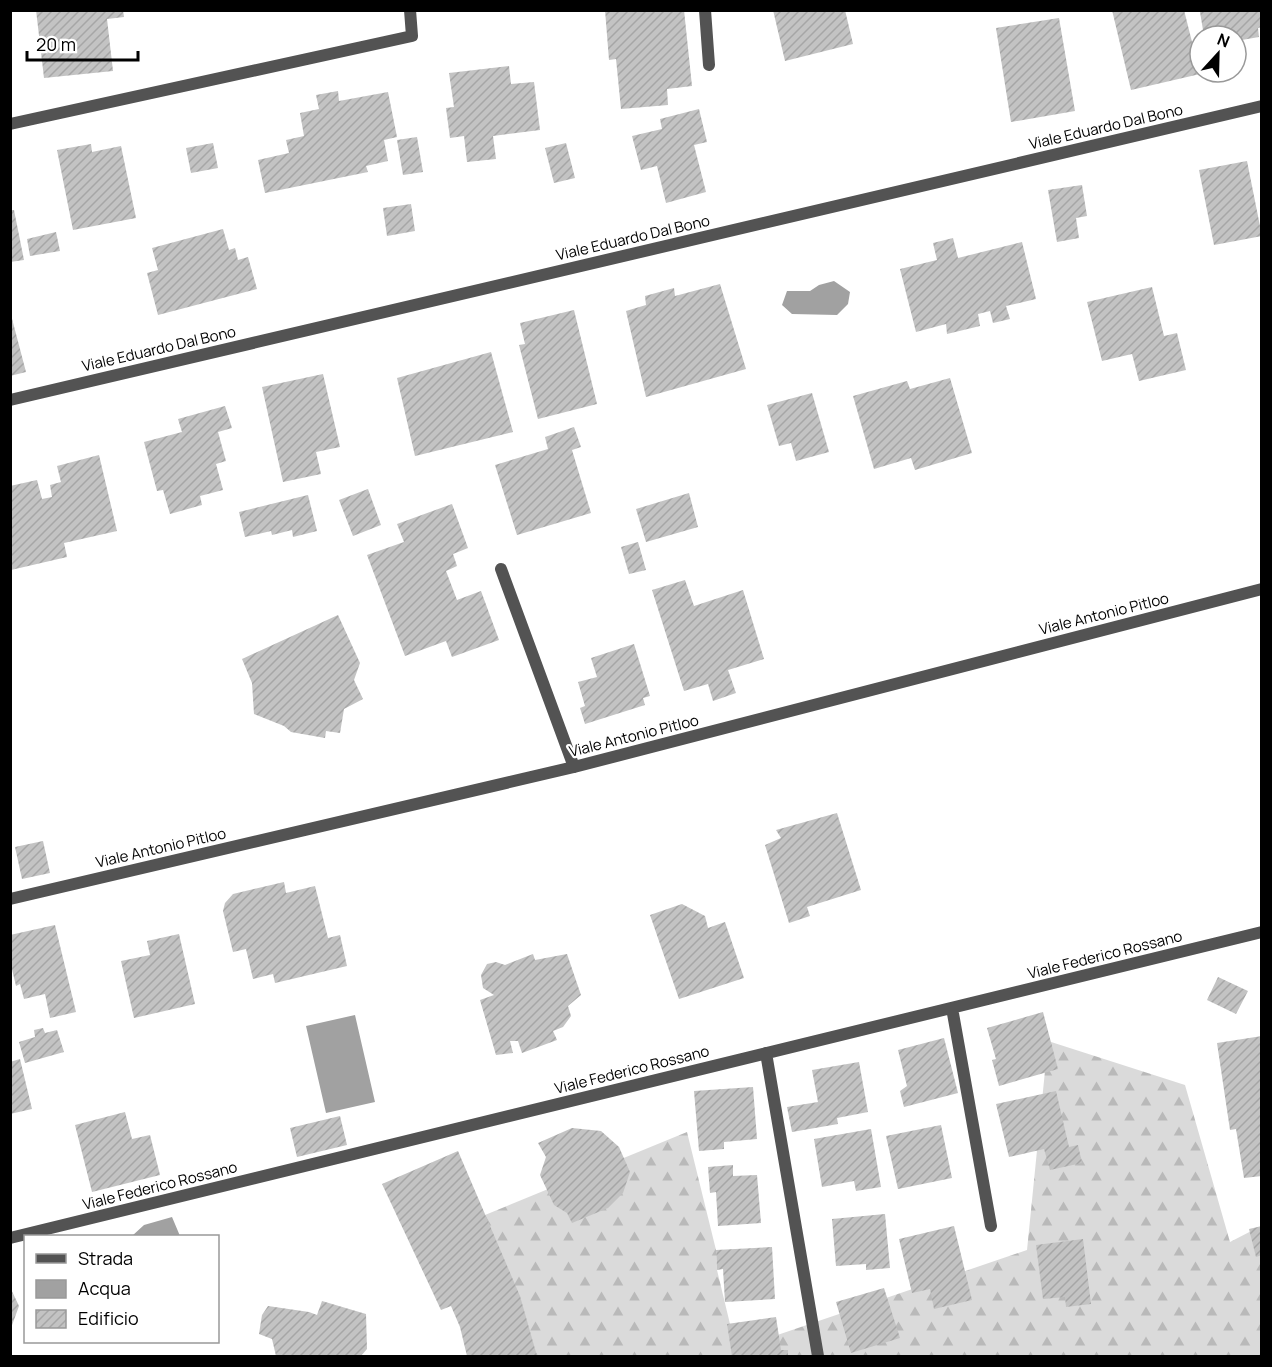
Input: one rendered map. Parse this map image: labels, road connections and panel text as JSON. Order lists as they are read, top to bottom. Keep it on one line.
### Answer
{"streets":{"street":["Viale Eduardo Dal Bono","Viale Antonio Pitloo","Viale Federico Rossano"]},"legend":["Strada","Acqua","Edificio"],"scale_bar":"20 m","north":"top"}
